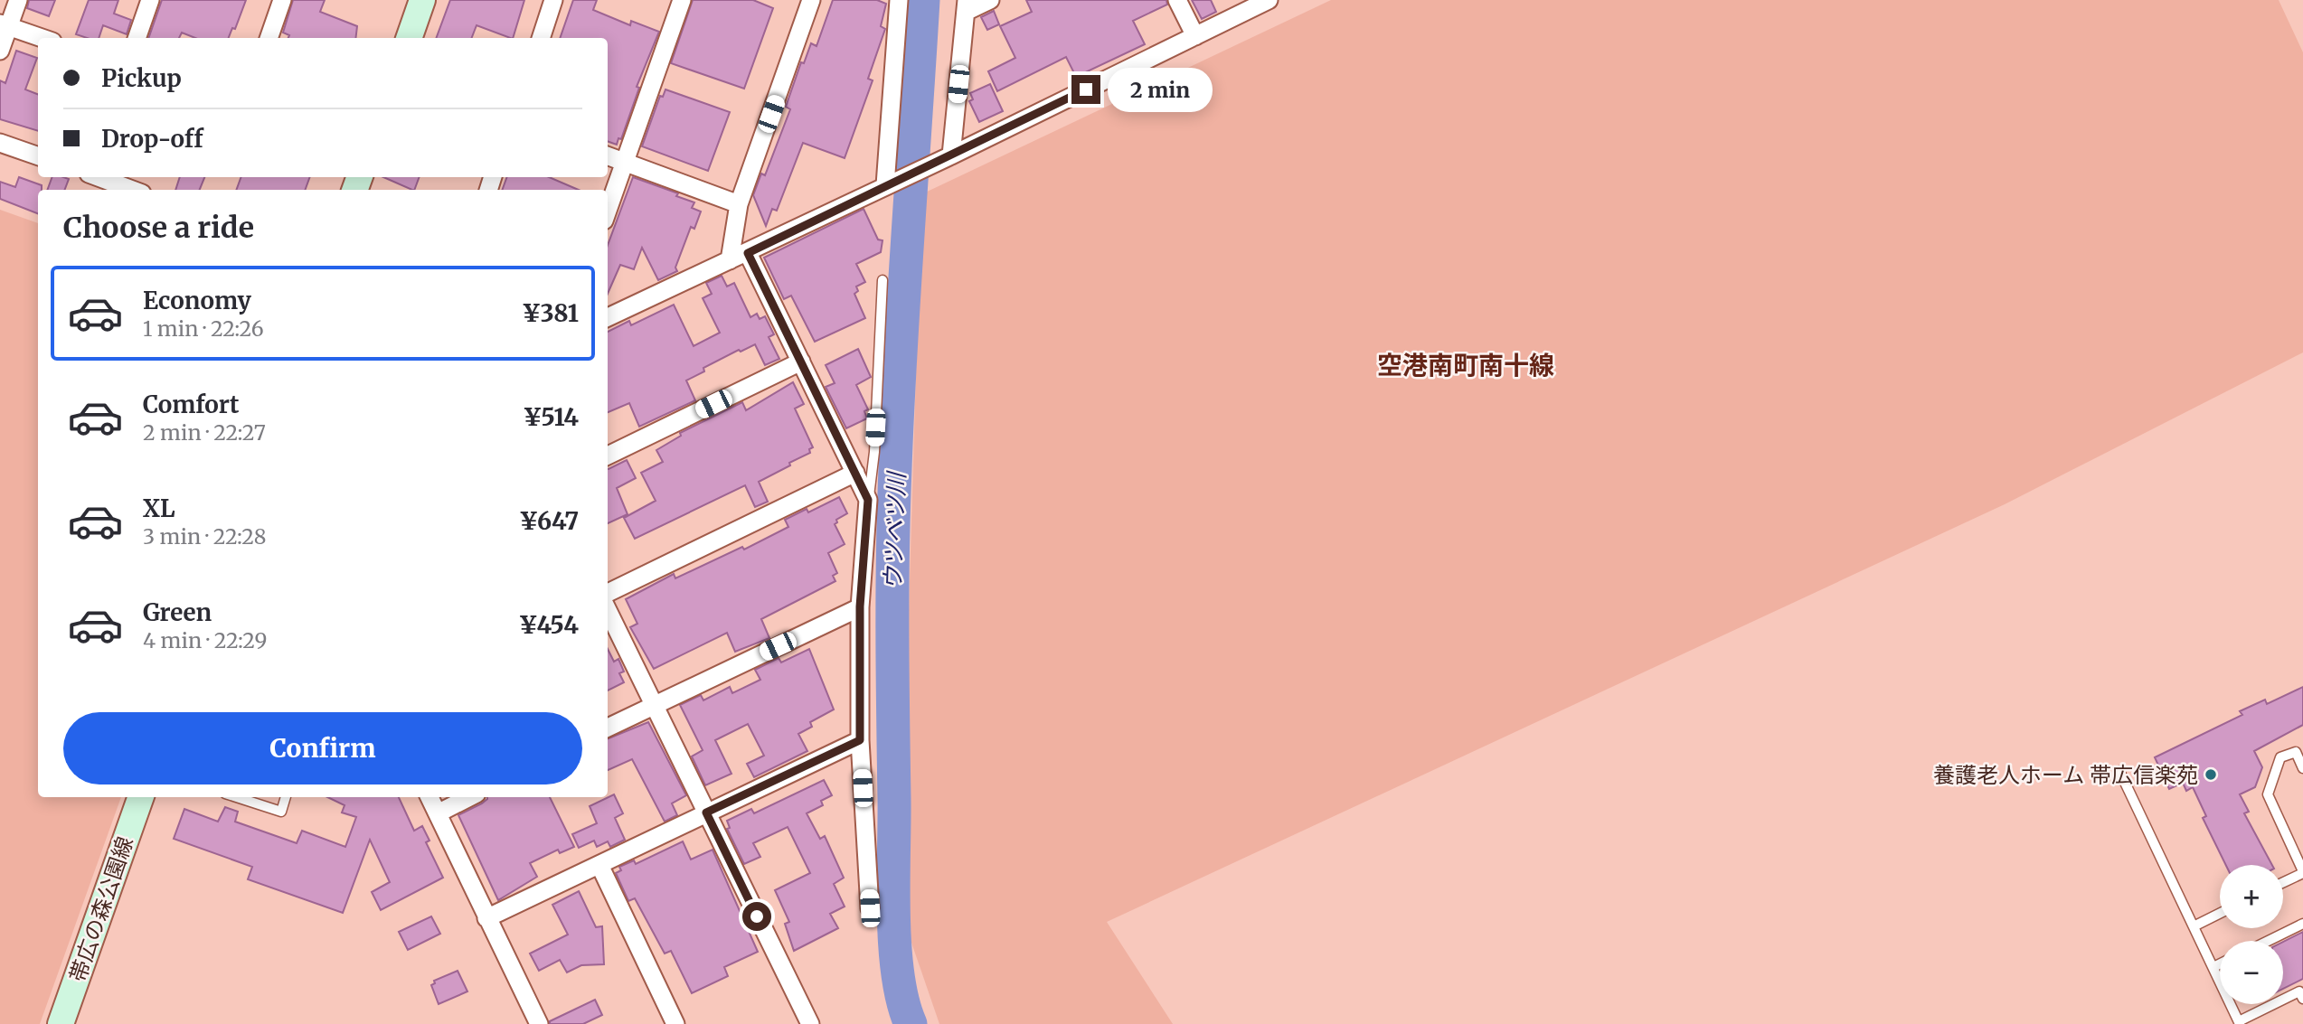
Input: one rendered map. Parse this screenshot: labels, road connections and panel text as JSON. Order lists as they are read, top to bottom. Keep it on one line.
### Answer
{"streets":{"main road":["帯広の森公園線"]},"districts":["空港南町南十線"],"water":["ウツベツ川"],"places":["養護老人ホーム 帯広信楽苑"],"page":{"banner":["Pickup","Drop-off"],"bubble":"2 min","heading":"Choose a ride","list":[{"name":"Economy","note":"1 min · 22:26","value":"¥381"},{"name":"Comfort","note":"2 min · 22:27","value":"¥514"},{"name":"XL","note":"3 min · 22:28","value":"¥647"},{"name":"Green","note":"4 min · 22:29","value":"¥454"}],"buttons":"Confirm","map_buttons":["+","−"]}}
